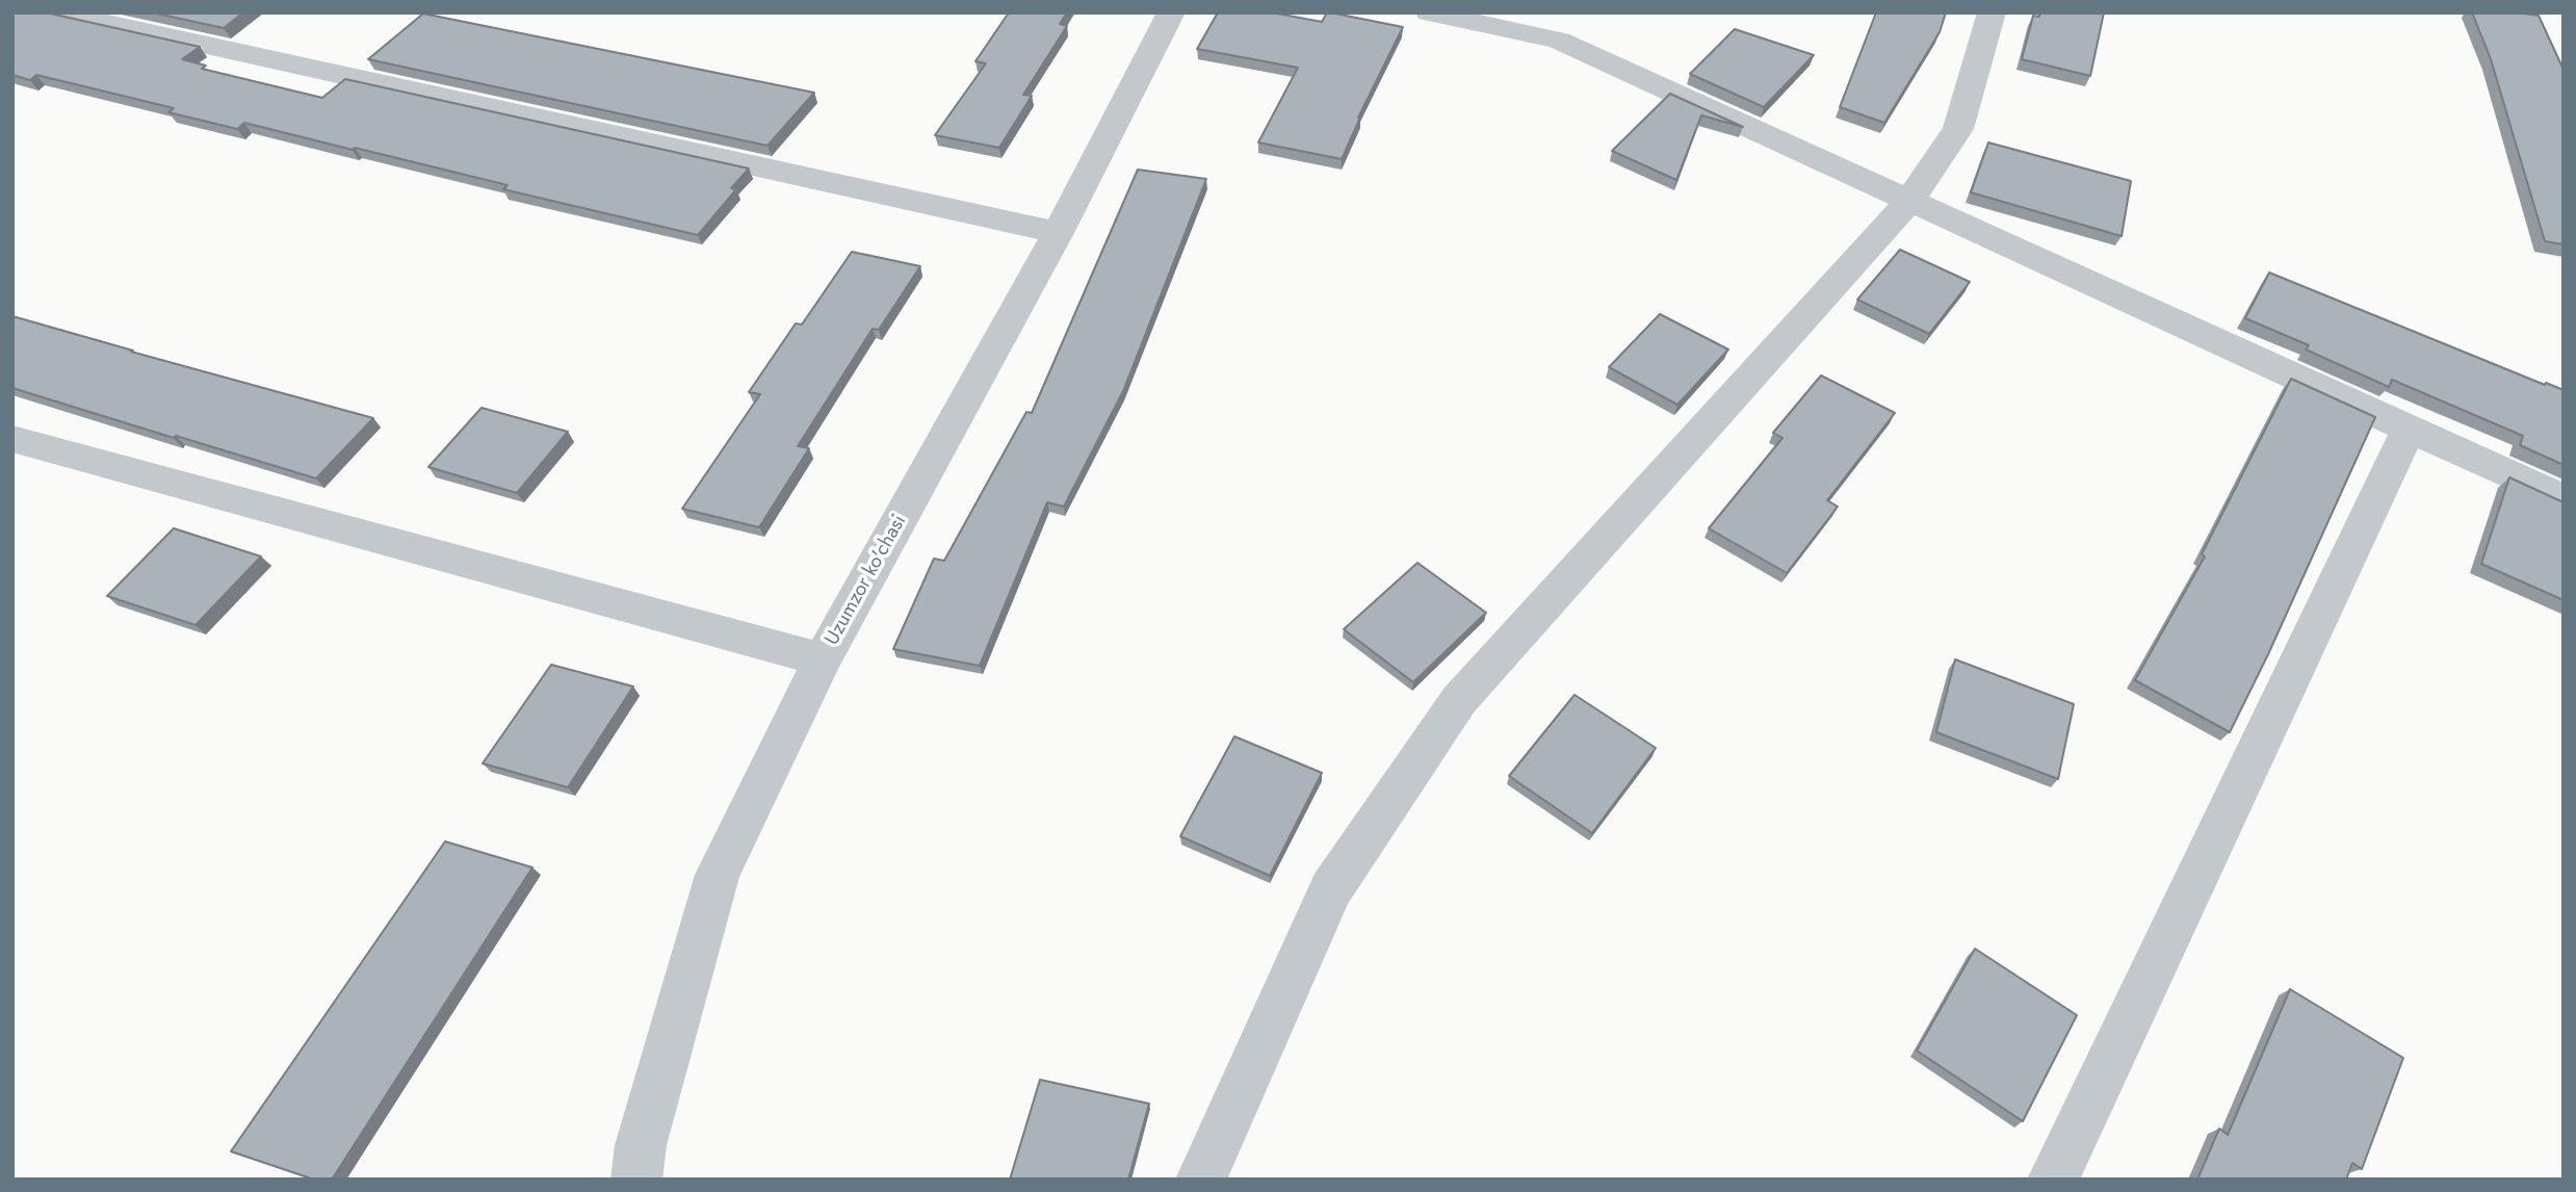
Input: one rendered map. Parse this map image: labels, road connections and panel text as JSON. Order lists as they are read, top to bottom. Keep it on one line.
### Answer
{"streets":{"street":["Uzumzor ko'chasi"]}}
